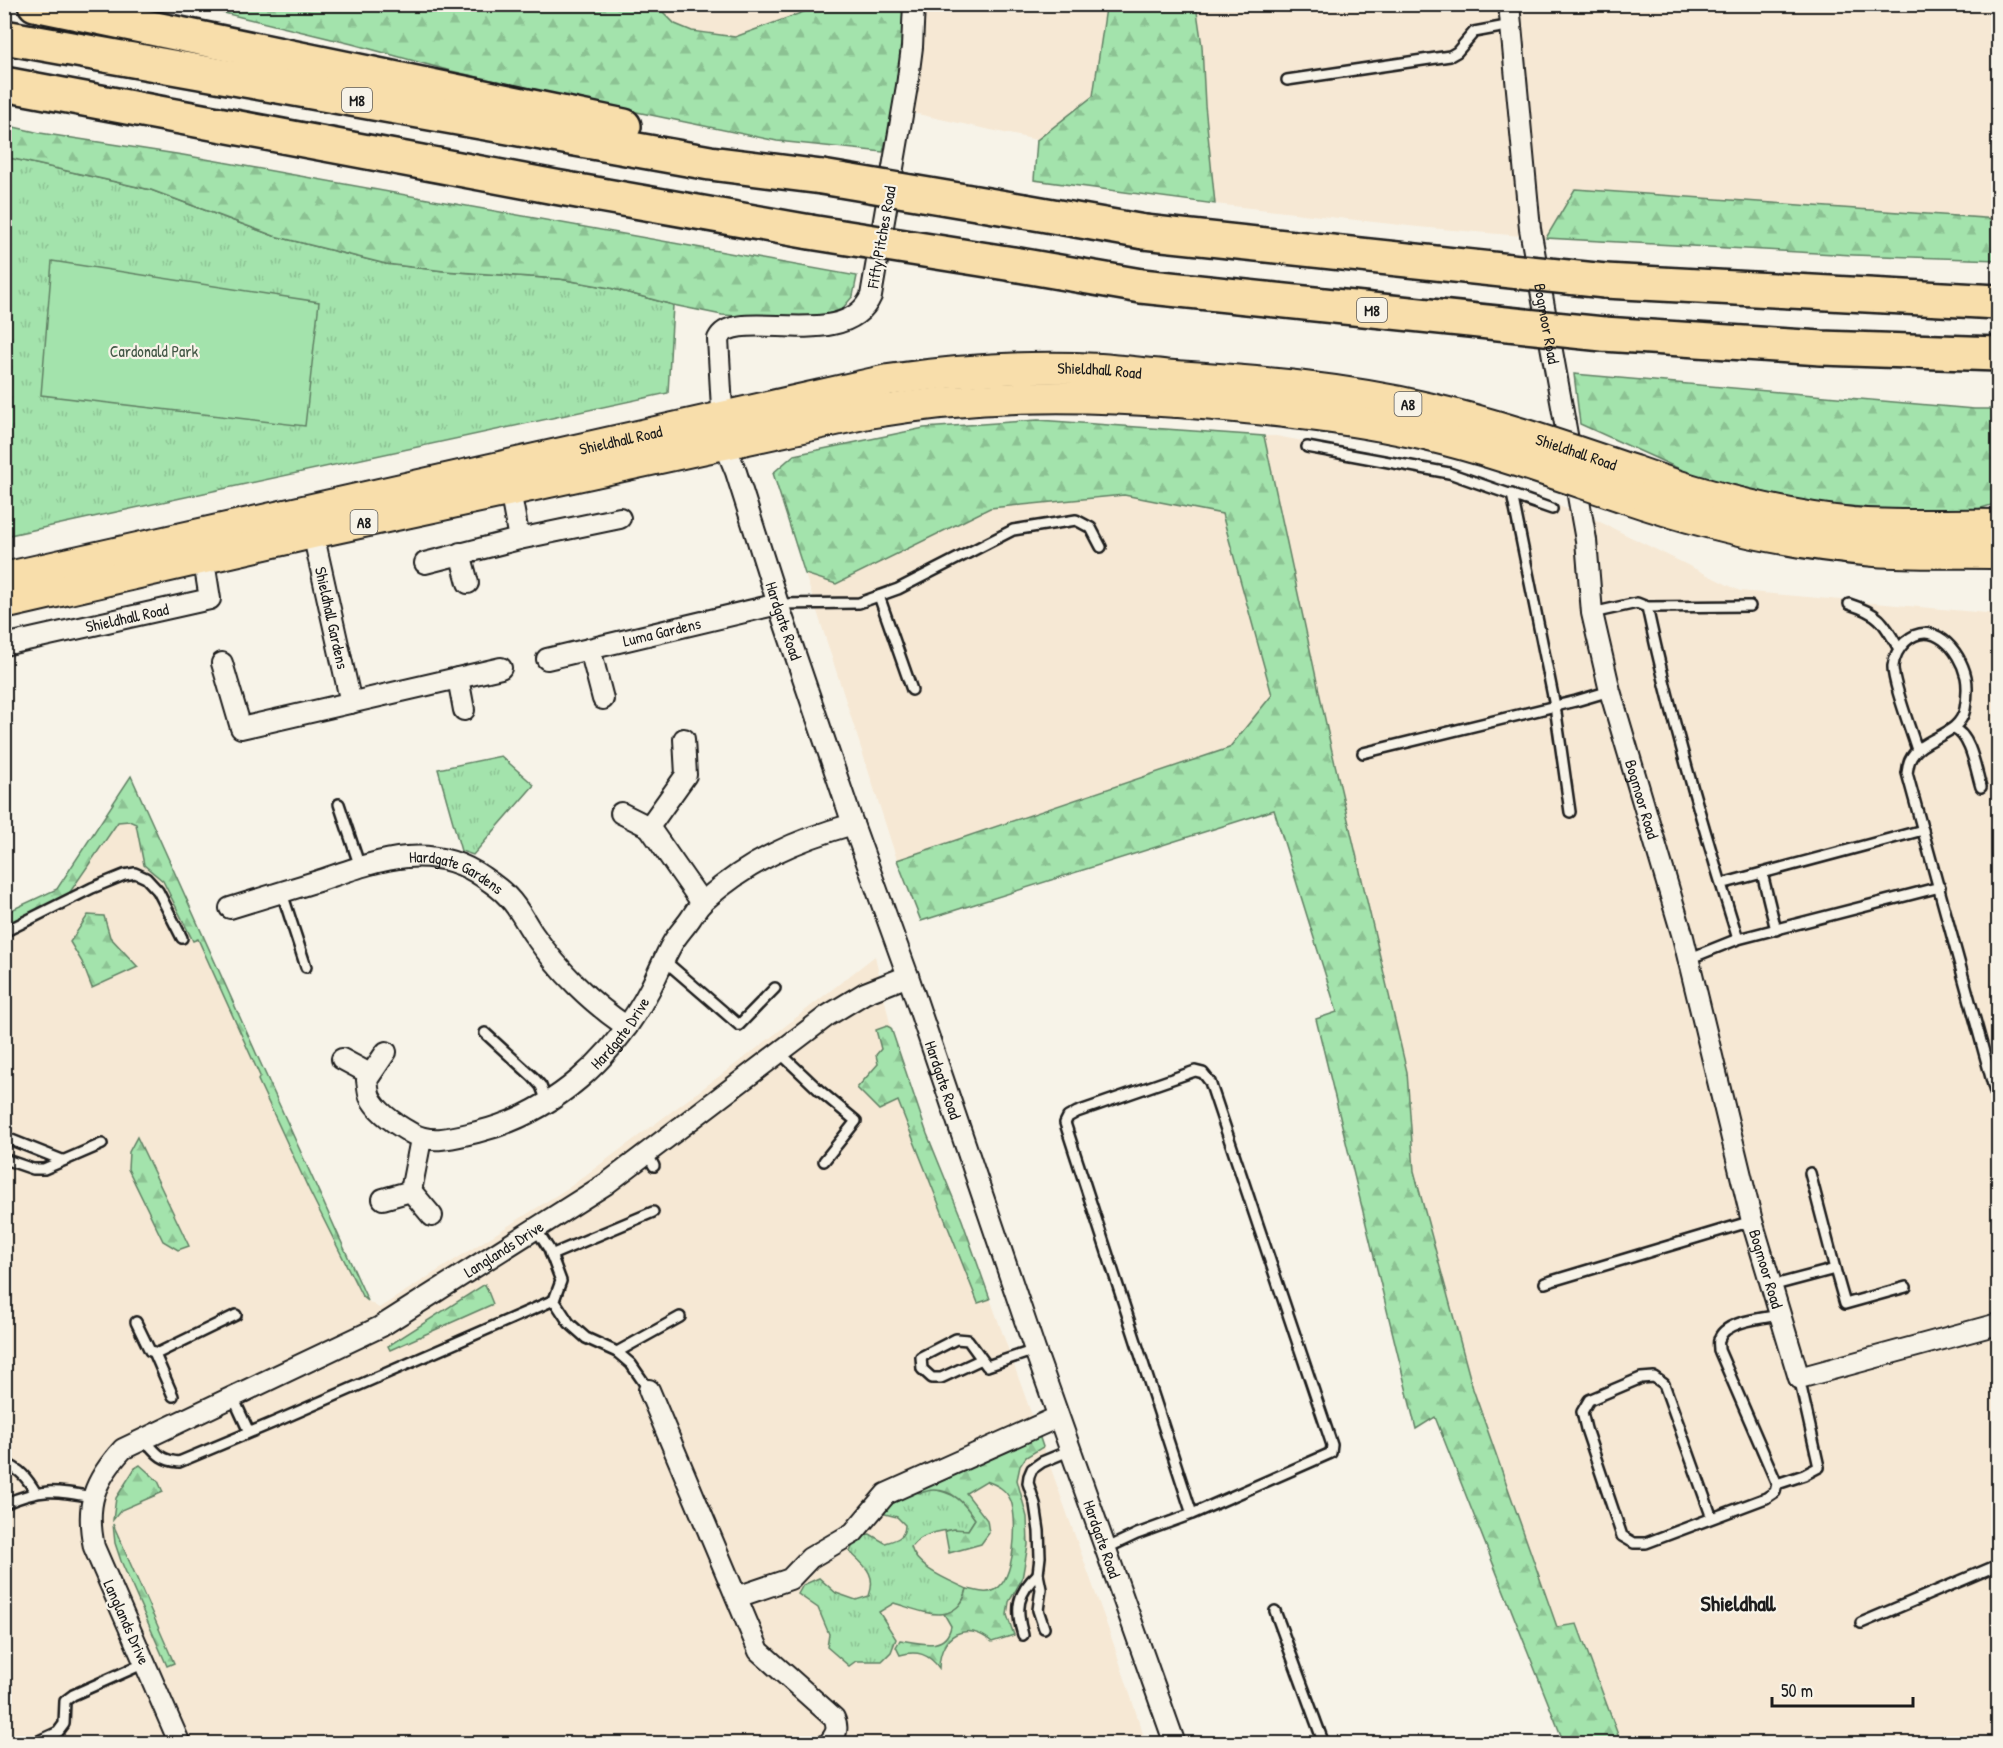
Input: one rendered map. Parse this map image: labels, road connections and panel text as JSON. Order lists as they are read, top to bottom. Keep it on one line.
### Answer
{"streets":{"highway":["M8"],"main road":["Shieldhall Road","A8"],"street":["Fifty Pitches Road","Bogmoor Road","Shieldhall Gardens","Hardgate Road","Luma Gardens","Hardgate Gardens","Hardgate Drive","Langlands Drive"]},"crossings":[["Fifty Pitches Road","Shieldhall Road"],["Fifty Pitches Road","Hardgate Road"],["Shieldhall Road","Shieldhall Gardens"],["Shieldhall Road","Hardgate Road"],["Hardgate Road","Luma Gardens"],["Hardgate Road","Hardgate Drive"],["Hardgate Road","Langlands Drive"],["Hardgate Gardens","Hardgate Drive"]],"districts":["Shieldhall"],"parks":["Cardonald Park"],"scale_bar":"50 m"}
